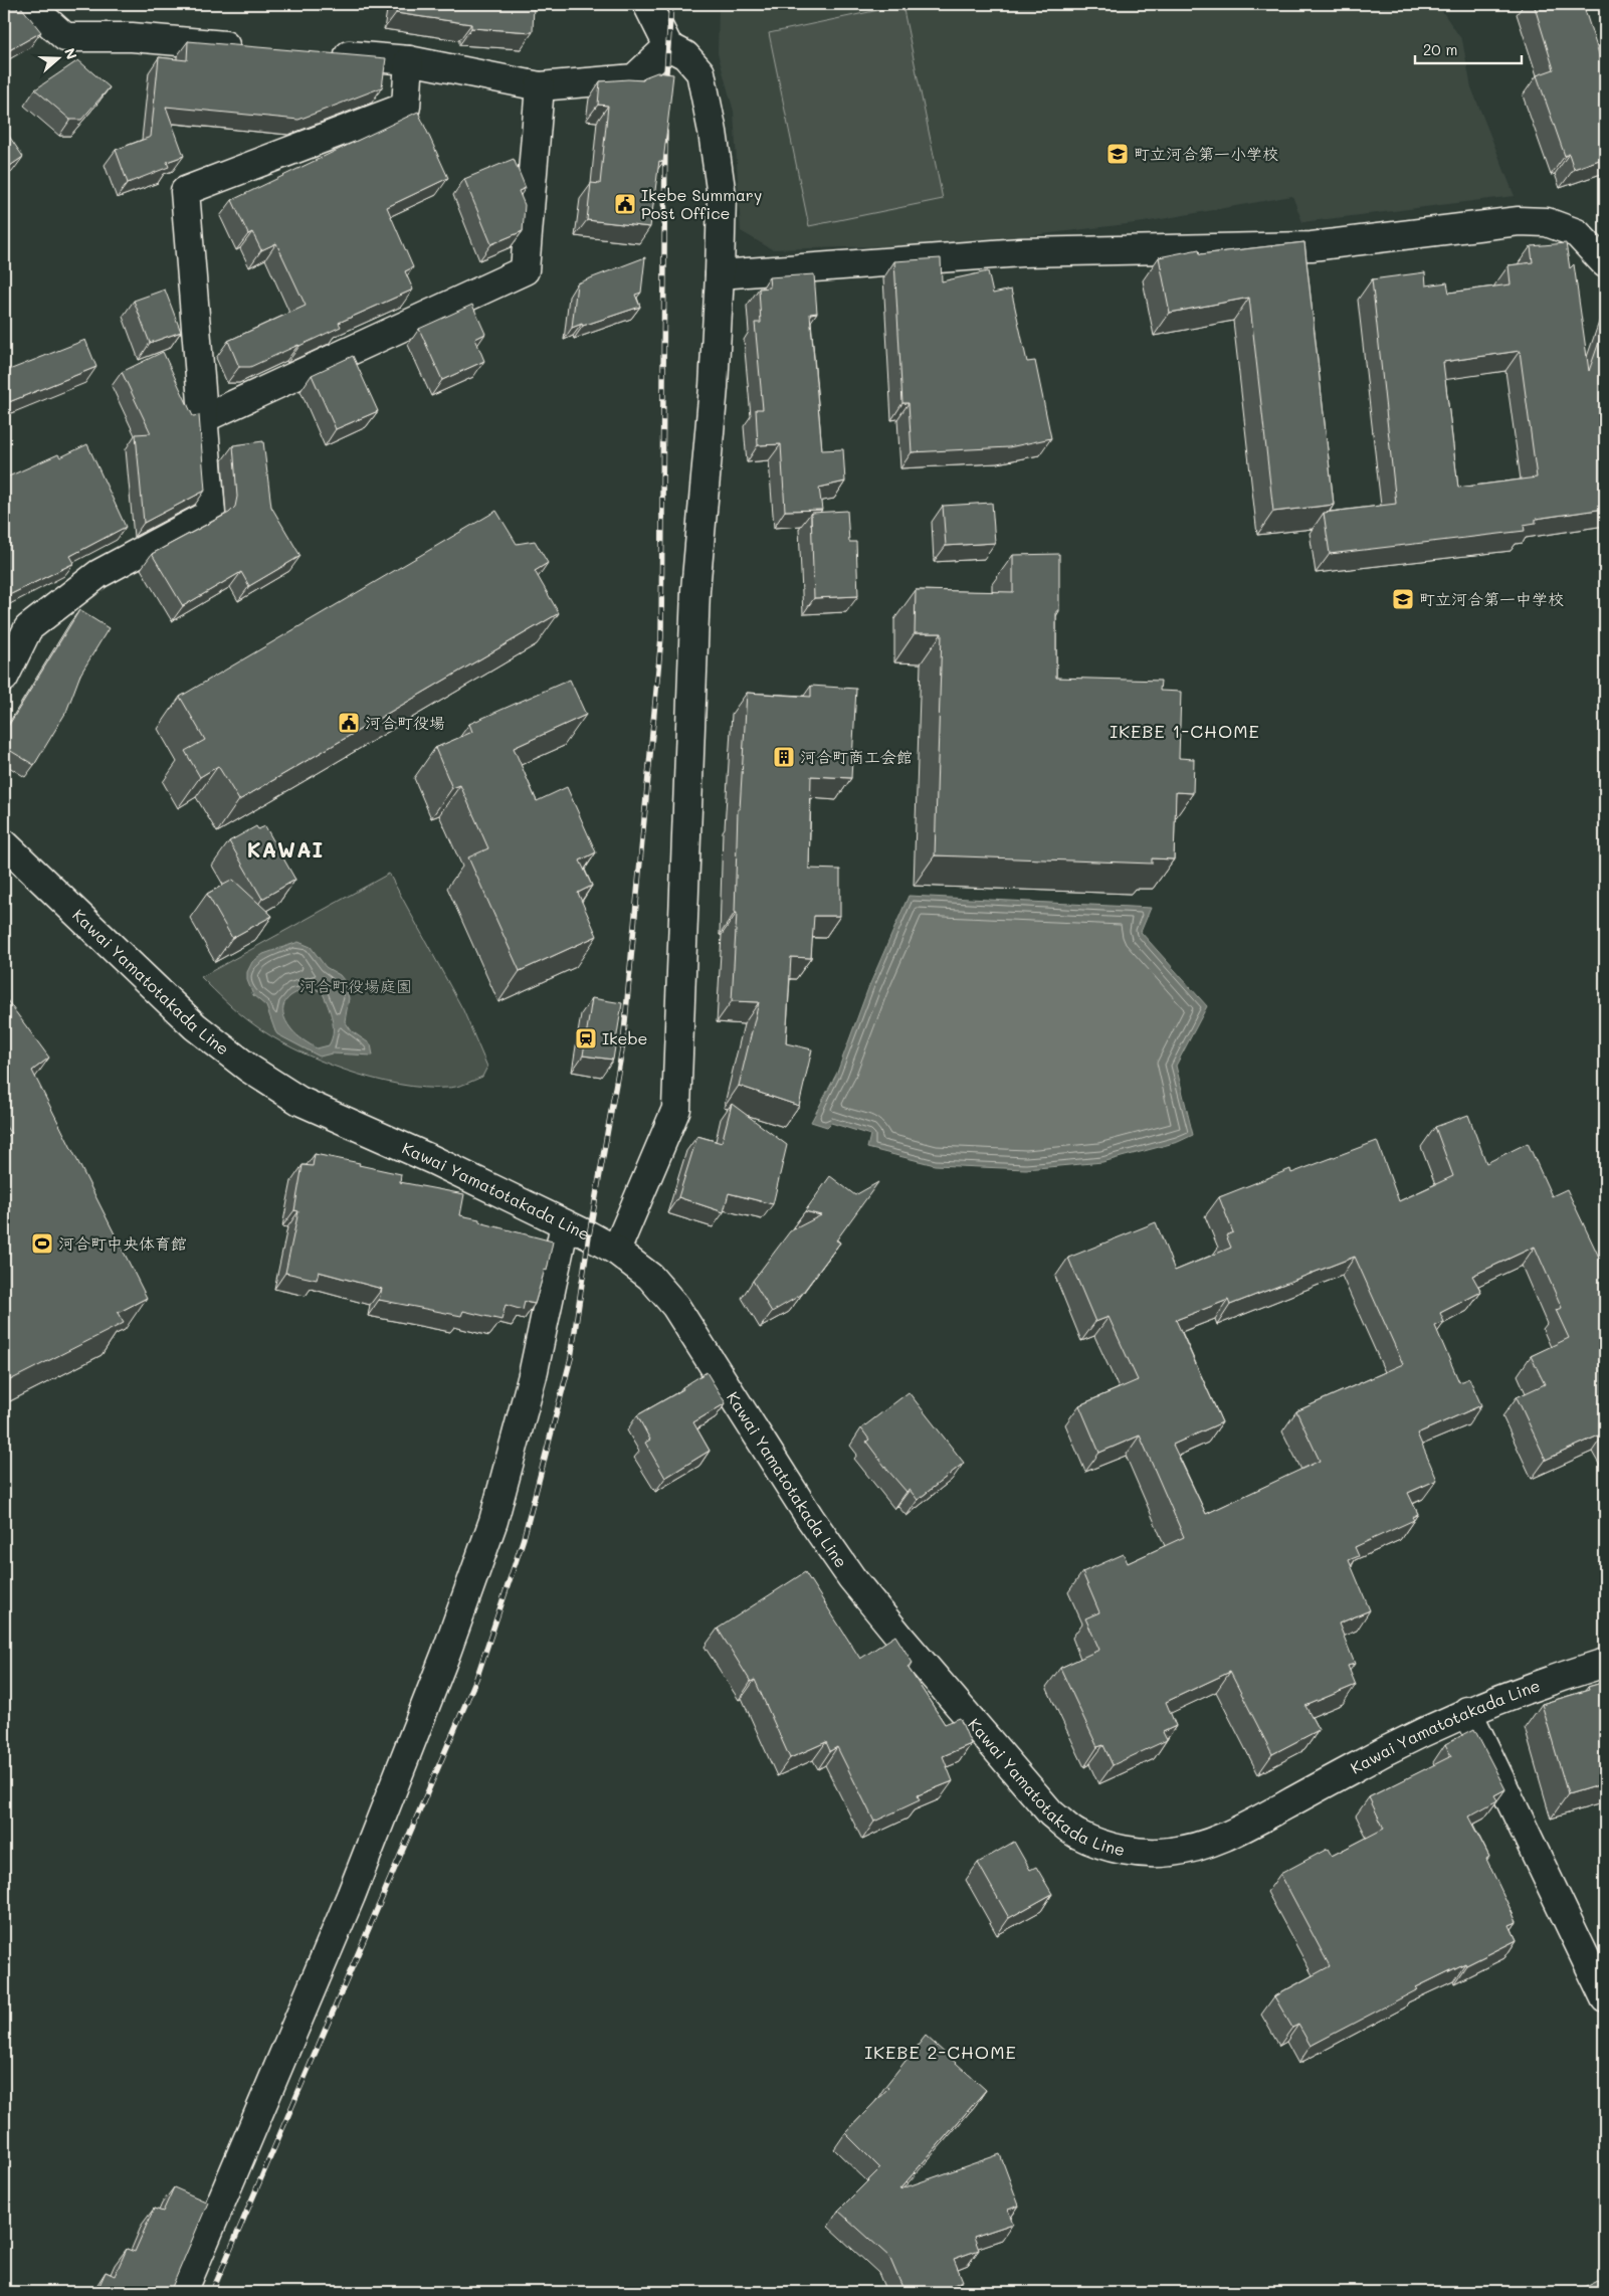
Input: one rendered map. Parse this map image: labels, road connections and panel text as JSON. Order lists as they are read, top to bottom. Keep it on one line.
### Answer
{"streets":{"street":["Kawai Yamatotakada Line"]},"districts":["IKEBE 1-CHOME","KAWAI","IKEBE 2-CHOME"],"parks":["河合町役場庭園"],"places":{"school or university":["町立河合第一小学校","町立河合第一中学校"],"public building":["Ikebe Summary Post Office","河合町役場"],"building":["河合町商工会館"],"station":["Ikebe"],"sports":["河合町中央体育館"]},"scale_bar":"20 m","north":"right"}
